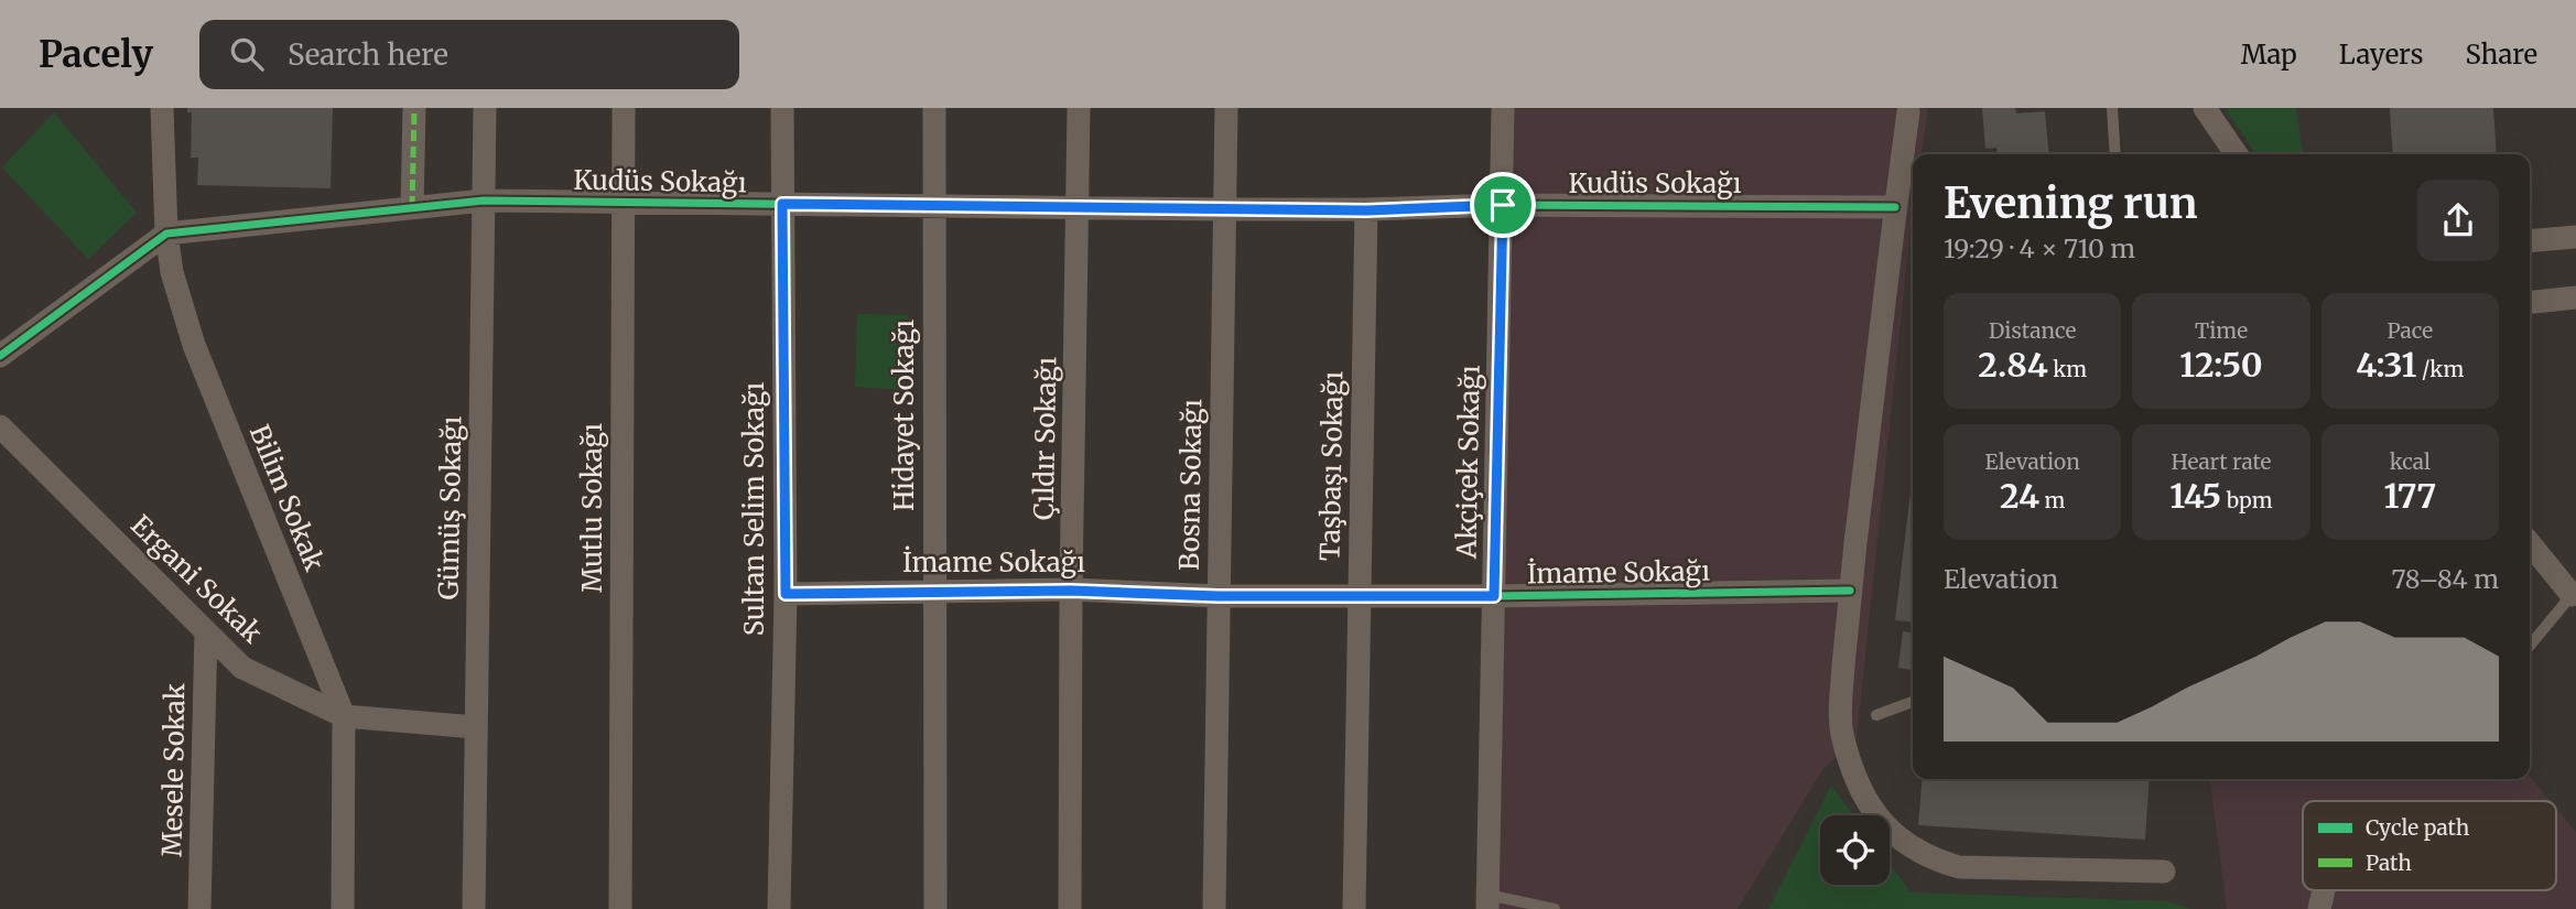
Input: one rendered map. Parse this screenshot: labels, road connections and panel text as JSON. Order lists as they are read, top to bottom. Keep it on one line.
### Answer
{"streets":{"street":["Kudüs Sokağı","Hidayet Sokağı","Çıldır Sokağı","Akçiçek Sokağı","Taşbaşı Sokağı","Bosna Sokağı","Bilim Sokak","Gümüş Sokağı","Mutlu Sokağı","Sultan Selim Sokağı","İmame Sokağı","Ergani Sokak","Mesele Sokak"]},"crossings":[["Kudüs Sokağı","Hidayet Sokağı"],["Kudüs Sokağı","Çıldır Sokağı"],["Kudüs Sokağı","Akçiçek Sokağı"],["Kudüs Sokağı","Taşbaşı Sokağı"],["Kudüs Sokağı","Bosna Sokağı"],["Kudüs Sokağı","Bilim Sokak"],["Kudüs Sokağı","Gümüş Sokağı"],["Kudüs Sokağı","Mutlu Sokağı"],["Kudüs Sokağı","Sultan Selim Sokağı"],["Hidayet Sokağı","İmame Sokağı"],["Çıldır Sokağı","İmame Sokağı"],["Akçiçek Sokağı","İmame Sokağı"],["Taşbaşı Sokağı","İmame Sokağı"],["Bosna Sokağı","İmame Sokağı"],["Bilim Sokak","Ergani Sokak"],["Gümüş Sokağı","Ergani Sokak"],["Sultan Selim Sokağı","İmame Sokağı"],["Ergani Sokak","Mesele Sokak"]],"legend":["Cycle path","Path"],"page":{"header":"Pacely","search":"Search here","nav":["Map","Layers","Share"],"heading":["Evening run","19:29 · 4 × 710 m"],"stats":[["Distance","2.84 km"],["Time","12:50"],["Pace","4:31 /km"],["Elevation","24 m"],["Heart rate","145 bpm"],["kcal","177"]],"chart":["Elevation","78–84 m"]}}
